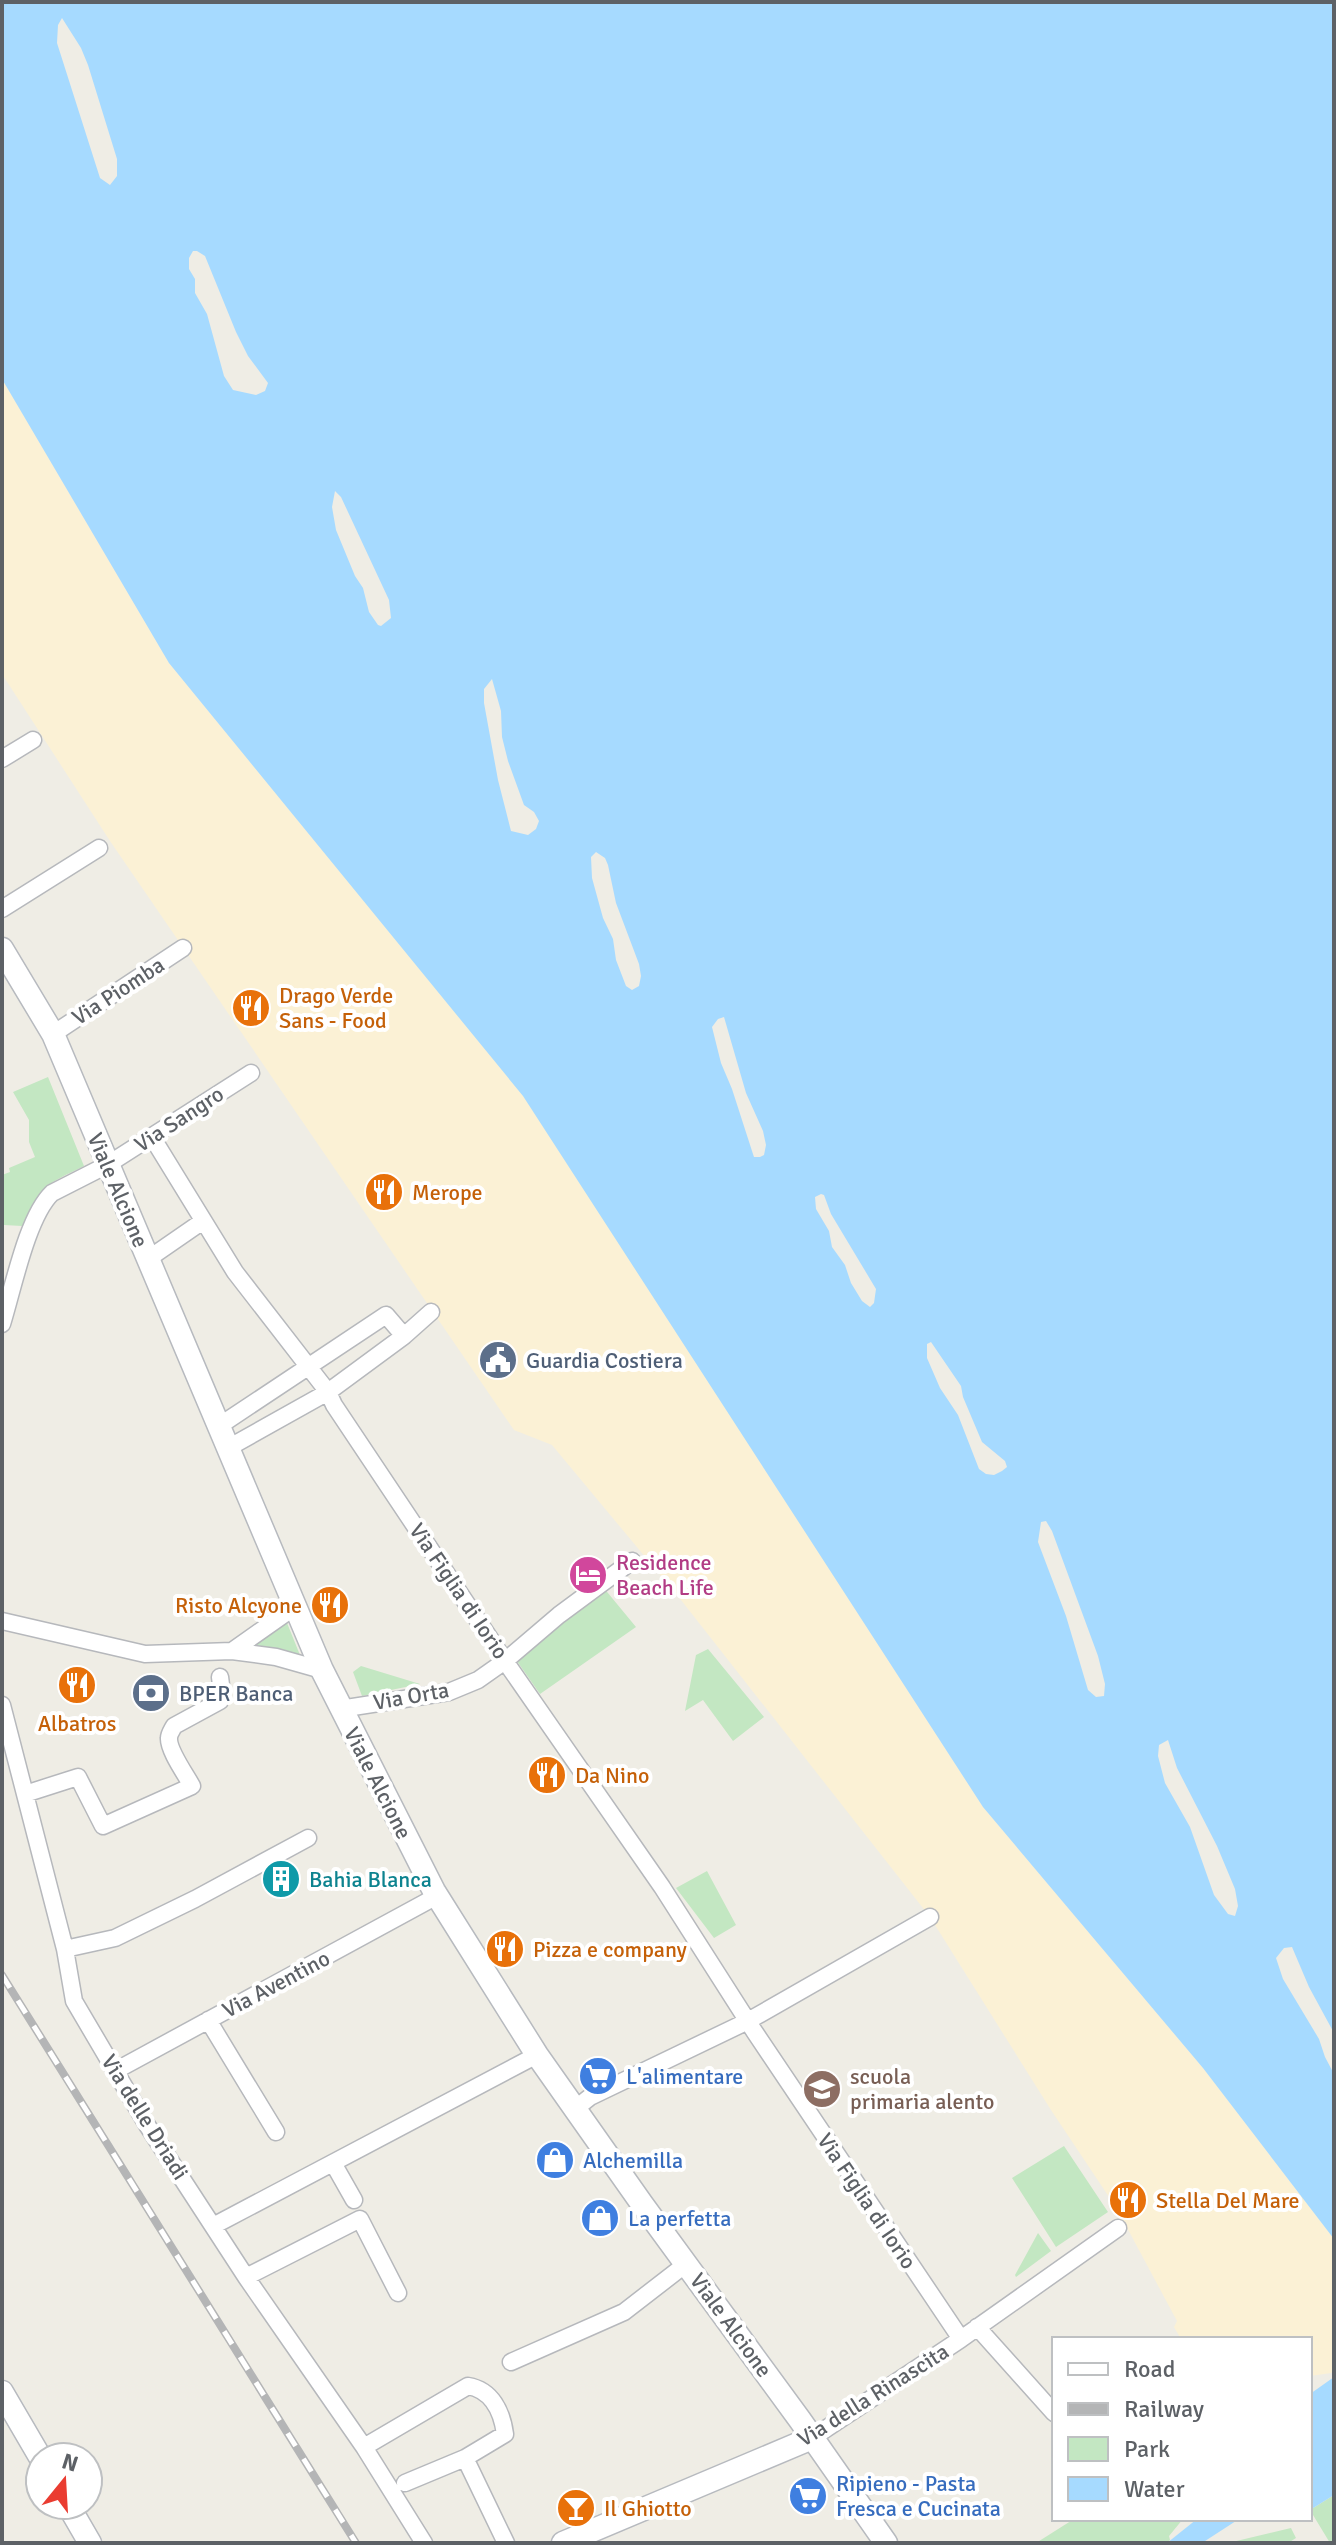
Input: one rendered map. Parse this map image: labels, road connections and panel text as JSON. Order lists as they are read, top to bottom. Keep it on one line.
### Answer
{"streets":{"street":["Via Piomba","Via Sangro","Viale Alcione","Via Figlia di Iorio","Via Orta","Via Aventino","Via delle Driadi","Via della Rinascita"]},"crossings":[["Via Piomba","Viale Alcione"],["Via Sangro","Viale Alcione"],["Via Sangro","Via Figlia di Iorio"],["Viale Alcione","Via Orta"],["Viale Alcione","Via Aventino"],["Viale Alcione","Via della Rinascita"],["Via Figlia di Iorio","Via Orta"],["Via Figlia di Iorio","Via della Rinascita"],["Via Aventino","Via delle Driadi"]],"places":{"restaurant":["Drago Verde Sans - Food","Merope","Risto Alcyone","Albatros","Da Nino","Pizza e company","Stella Del Mare"],"public building":["Guardia Costiera"],"hotel":["Residence Beach Life"],"bank":["BPER Banca"],"building":["Bahia Blanca"],"supermarket":["L'alimentare","Ripieno - Pasta Fresca e Cucinata"],"school or university":["scuola primaria alento"],"shop":["Alchemilla","La perfetta"],"bar":["Il Ghiotto"]},"legend":["Road","Railway","Park","Water"],"north":"top"}
